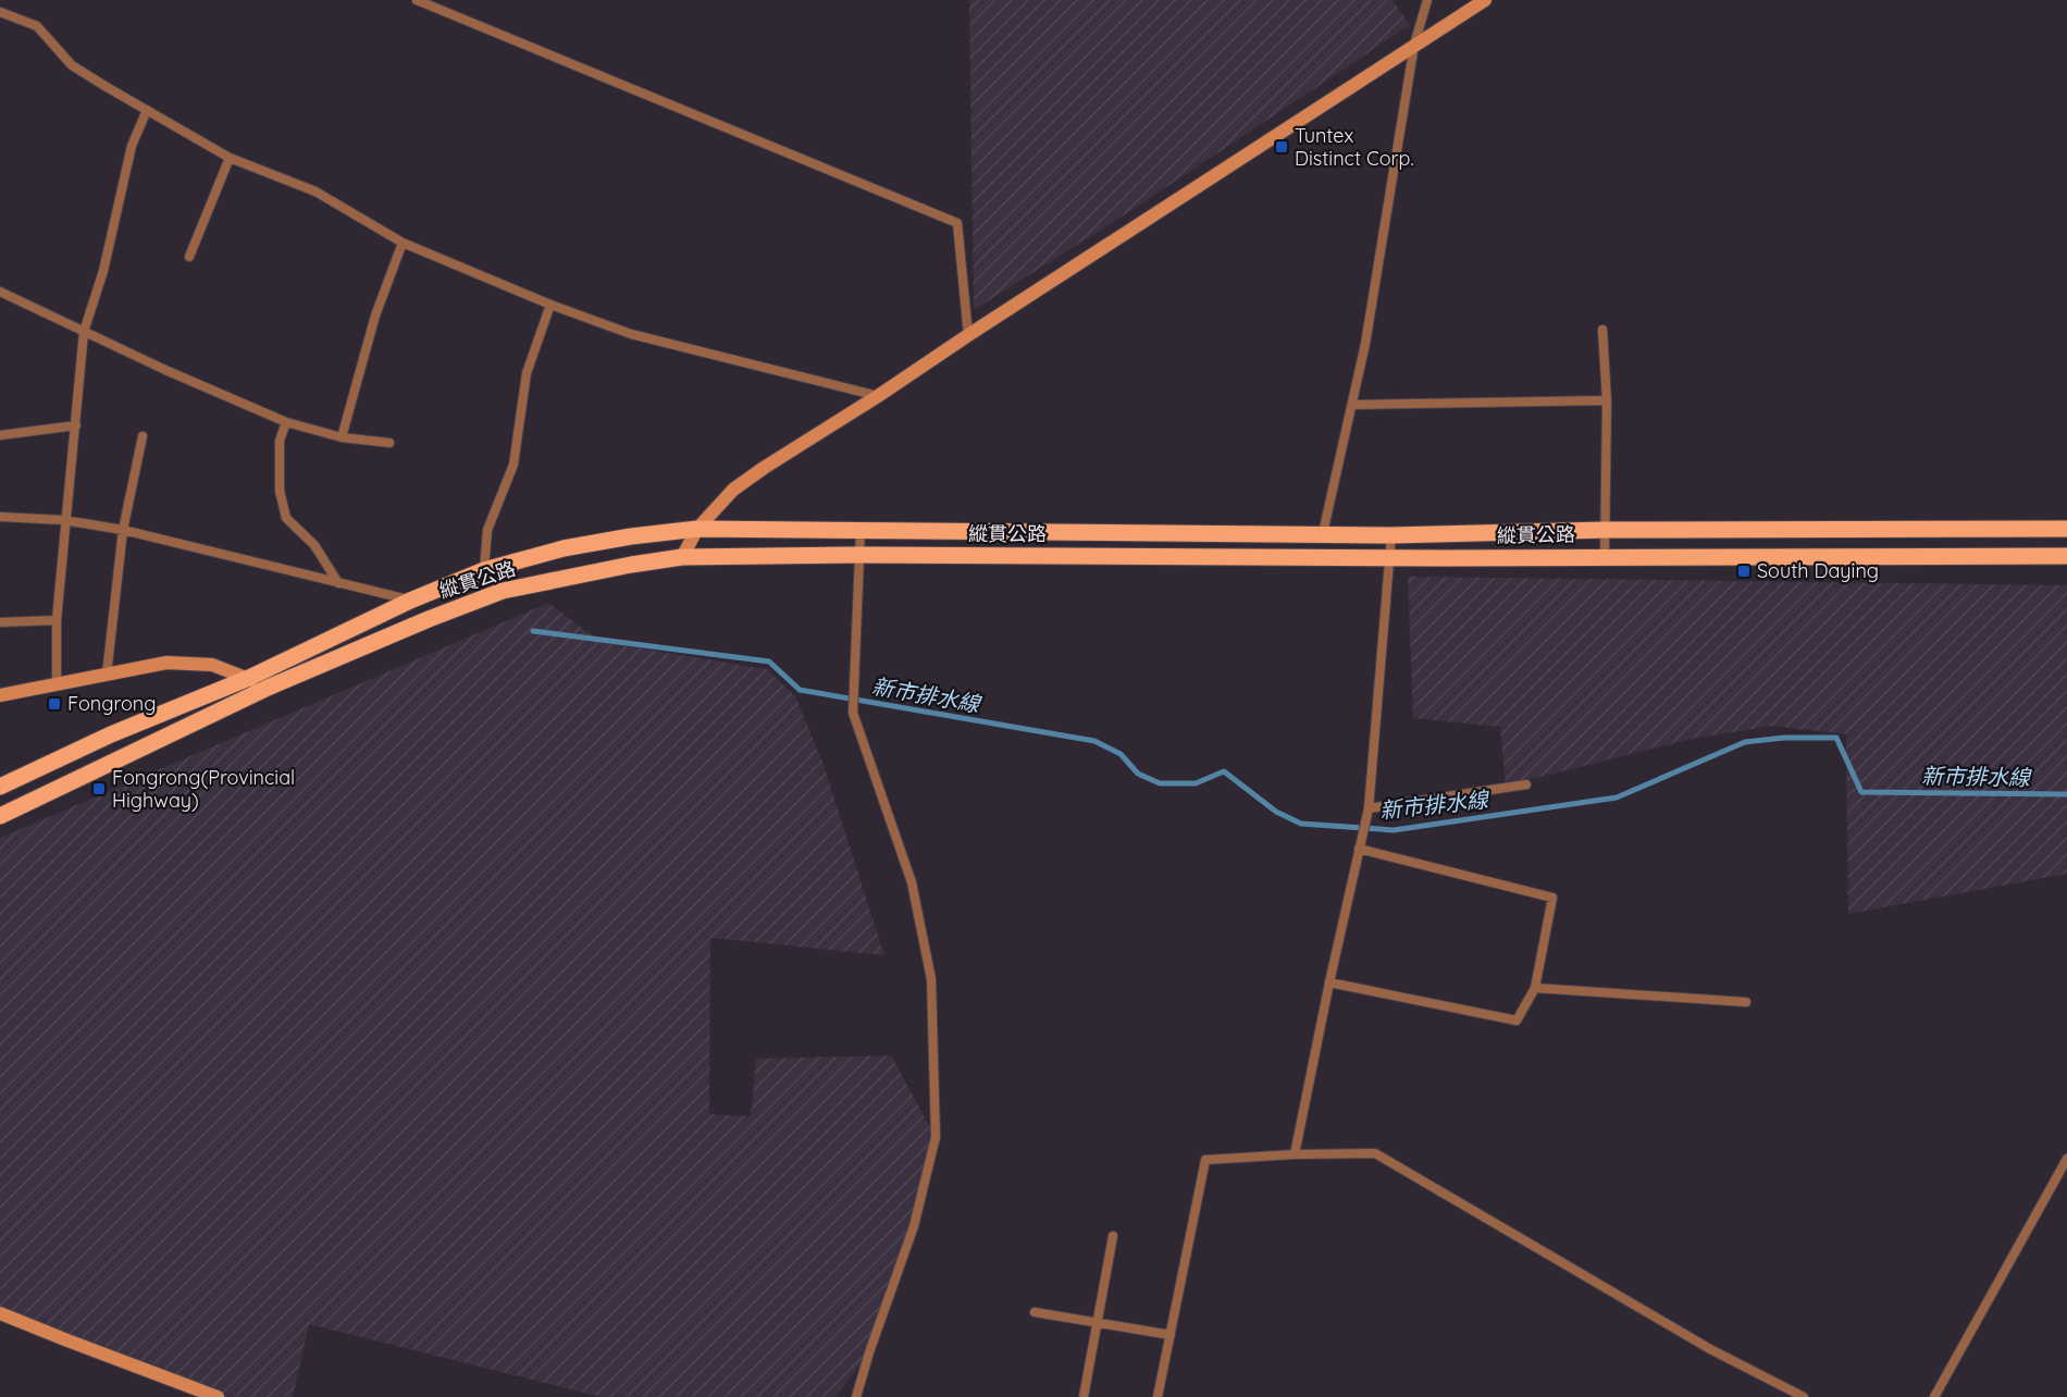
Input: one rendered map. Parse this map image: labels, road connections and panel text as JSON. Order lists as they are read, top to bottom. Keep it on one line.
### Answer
{"streets":{"main road":["縱貫公路"]},"water":["新市排水線"],"places":{"transit":["Tuntex Distinct Corp.","South Daying","Fongrong","Fongrong(Provincial Highway)"]}}
